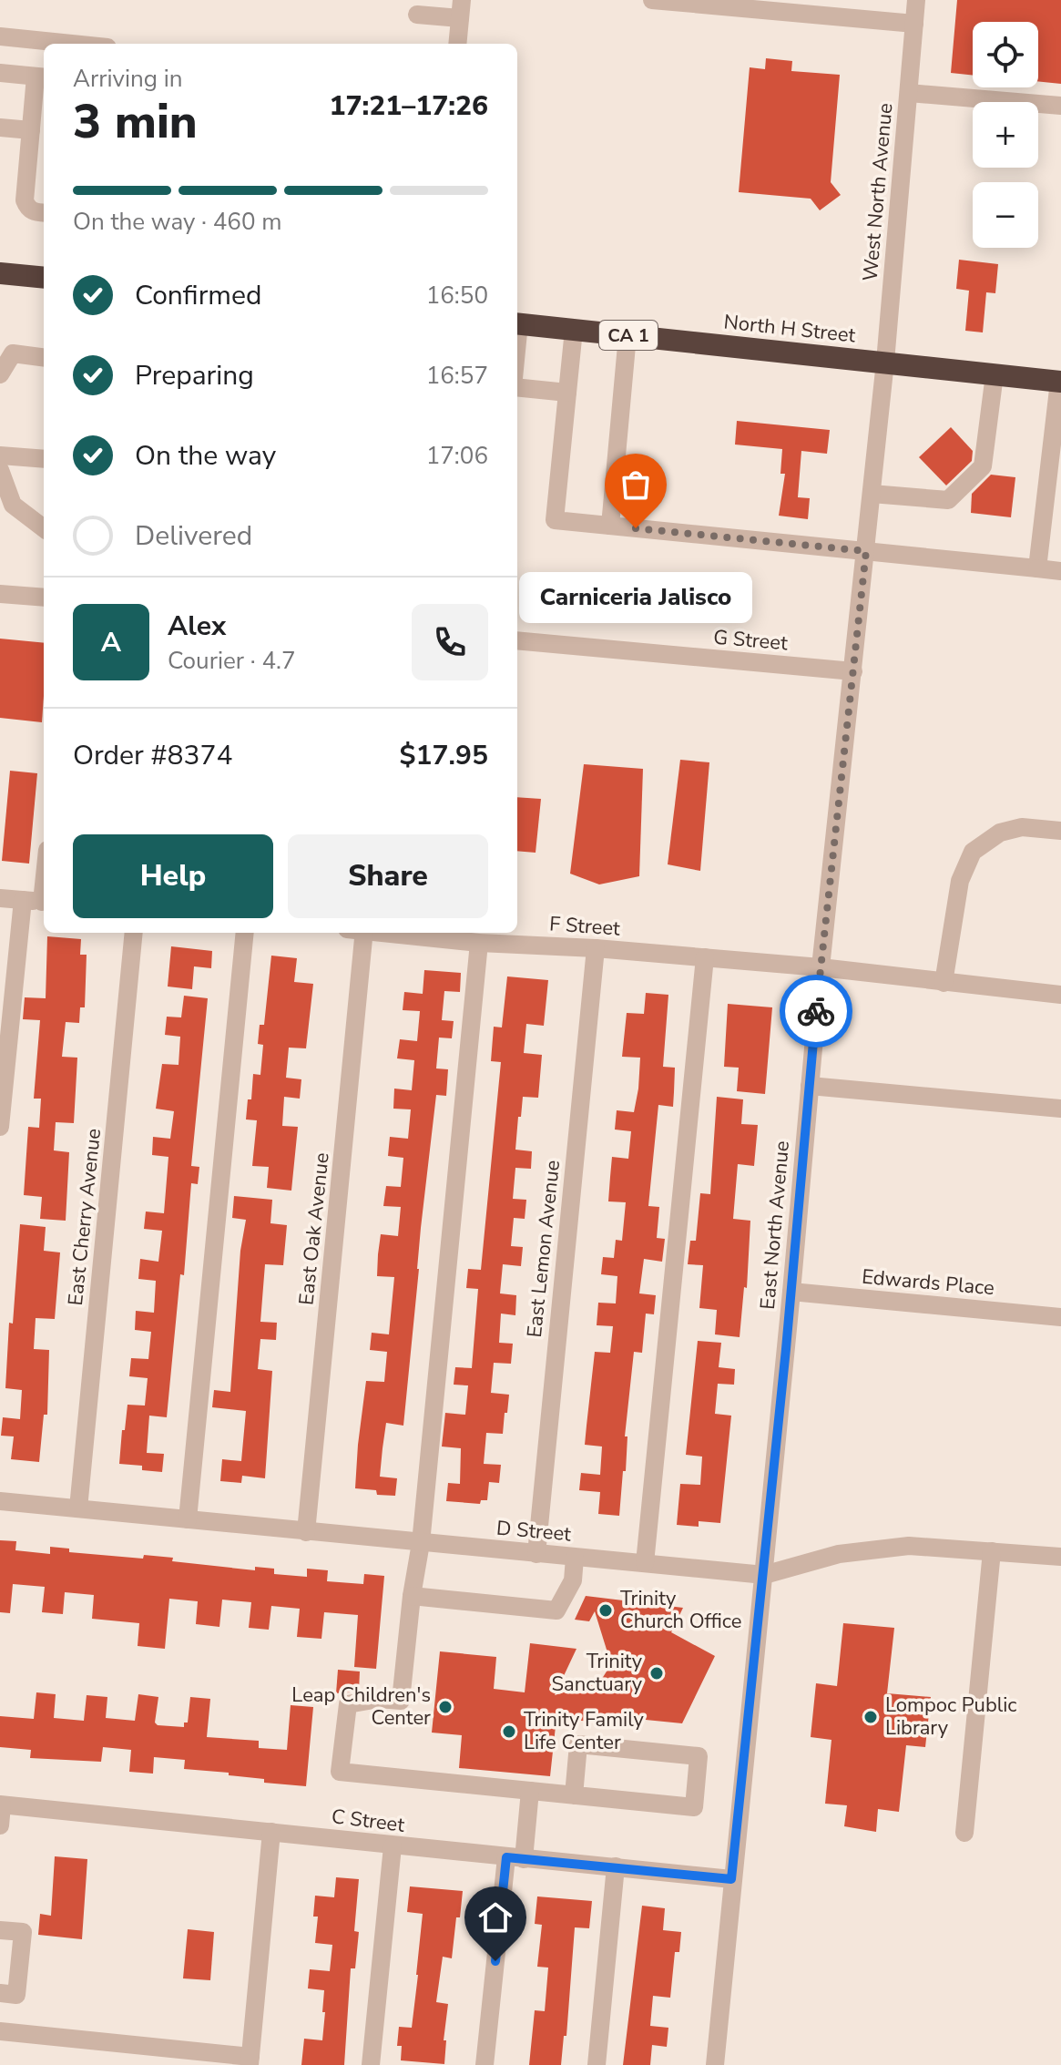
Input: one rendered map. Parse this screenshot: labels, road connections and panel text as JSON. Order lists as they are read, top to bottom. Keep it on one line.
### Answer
{"streets":{"highway":["North H Street","CA 1"],"street":["West North Avenue","G Street","F Street","East Cherry Avenue","East North Avenue","East Oak Avenue","East Lemon Avenue","Edwards Place","D Street","C Street"]},"crossings":[["West North Avenue","North H Street"],["West North Avenue","East North Avenue"],["G Street","East North Avenue"],["F Street","East North Avenue"],["F Street","East Lemon Avenue"],["East Cherry Avenue","D Street"],["East North Avenue","Edwards Place"],["East North Avenue","D Street"],["East North Avenue","C Street"],["East Oak Avenue","D Street"],["East Lemon Avenue","D Street"]],"places":["Carniceria Jalisco","Trinity Church Office","Trinity Sanctuary","Leap Children's Center","Lompoc Public Library","Trinity Family Life Center"],"page":{"map_buttons":["+","−"],"heading":["3 min","Arriving in","17:21–17:26"],"panel":["Alex","Courier · 4.7","Order #8374","$17.95"],"bar":"On the way · 460 m","list":[["Confirmed","16:50"],["Preparing","16:57"],["On the way","17:06"],"Delivered"],"bubble":"Carniceria Jalisco","round":"A","buttons":["Help","Share"]}}
